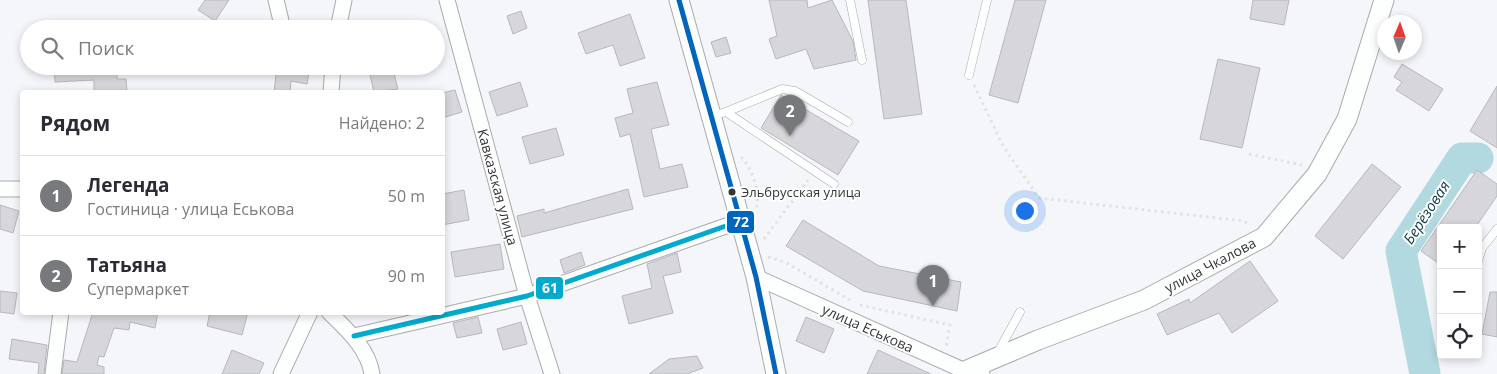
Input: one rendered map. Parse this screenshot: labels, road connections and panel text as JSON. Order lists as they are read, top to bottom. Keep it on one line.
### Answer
{"streets":{"street":["Кавказская улица","улица Чкалова","улица Еськова"]},"crossings":[["улица Чкалова","улица Еськова"]],"water":["Берёзовая"],"places":["Эльбрусская улица"],"lines":["transit line 72","transit line 61"],"north":"top","page":{"search":"Поиск","heading":["Рядом","Найдено: 2"],"pins":["2","1"],"list":[{"mark":"1","name":"Легенда","note":"Гостиница · улица Еськова","value":"50 m"},{"mark":"2","name":"Татьяна","note":"Супермаркет","value":"90 m"}],"map_buttons":["+","−"]}}
